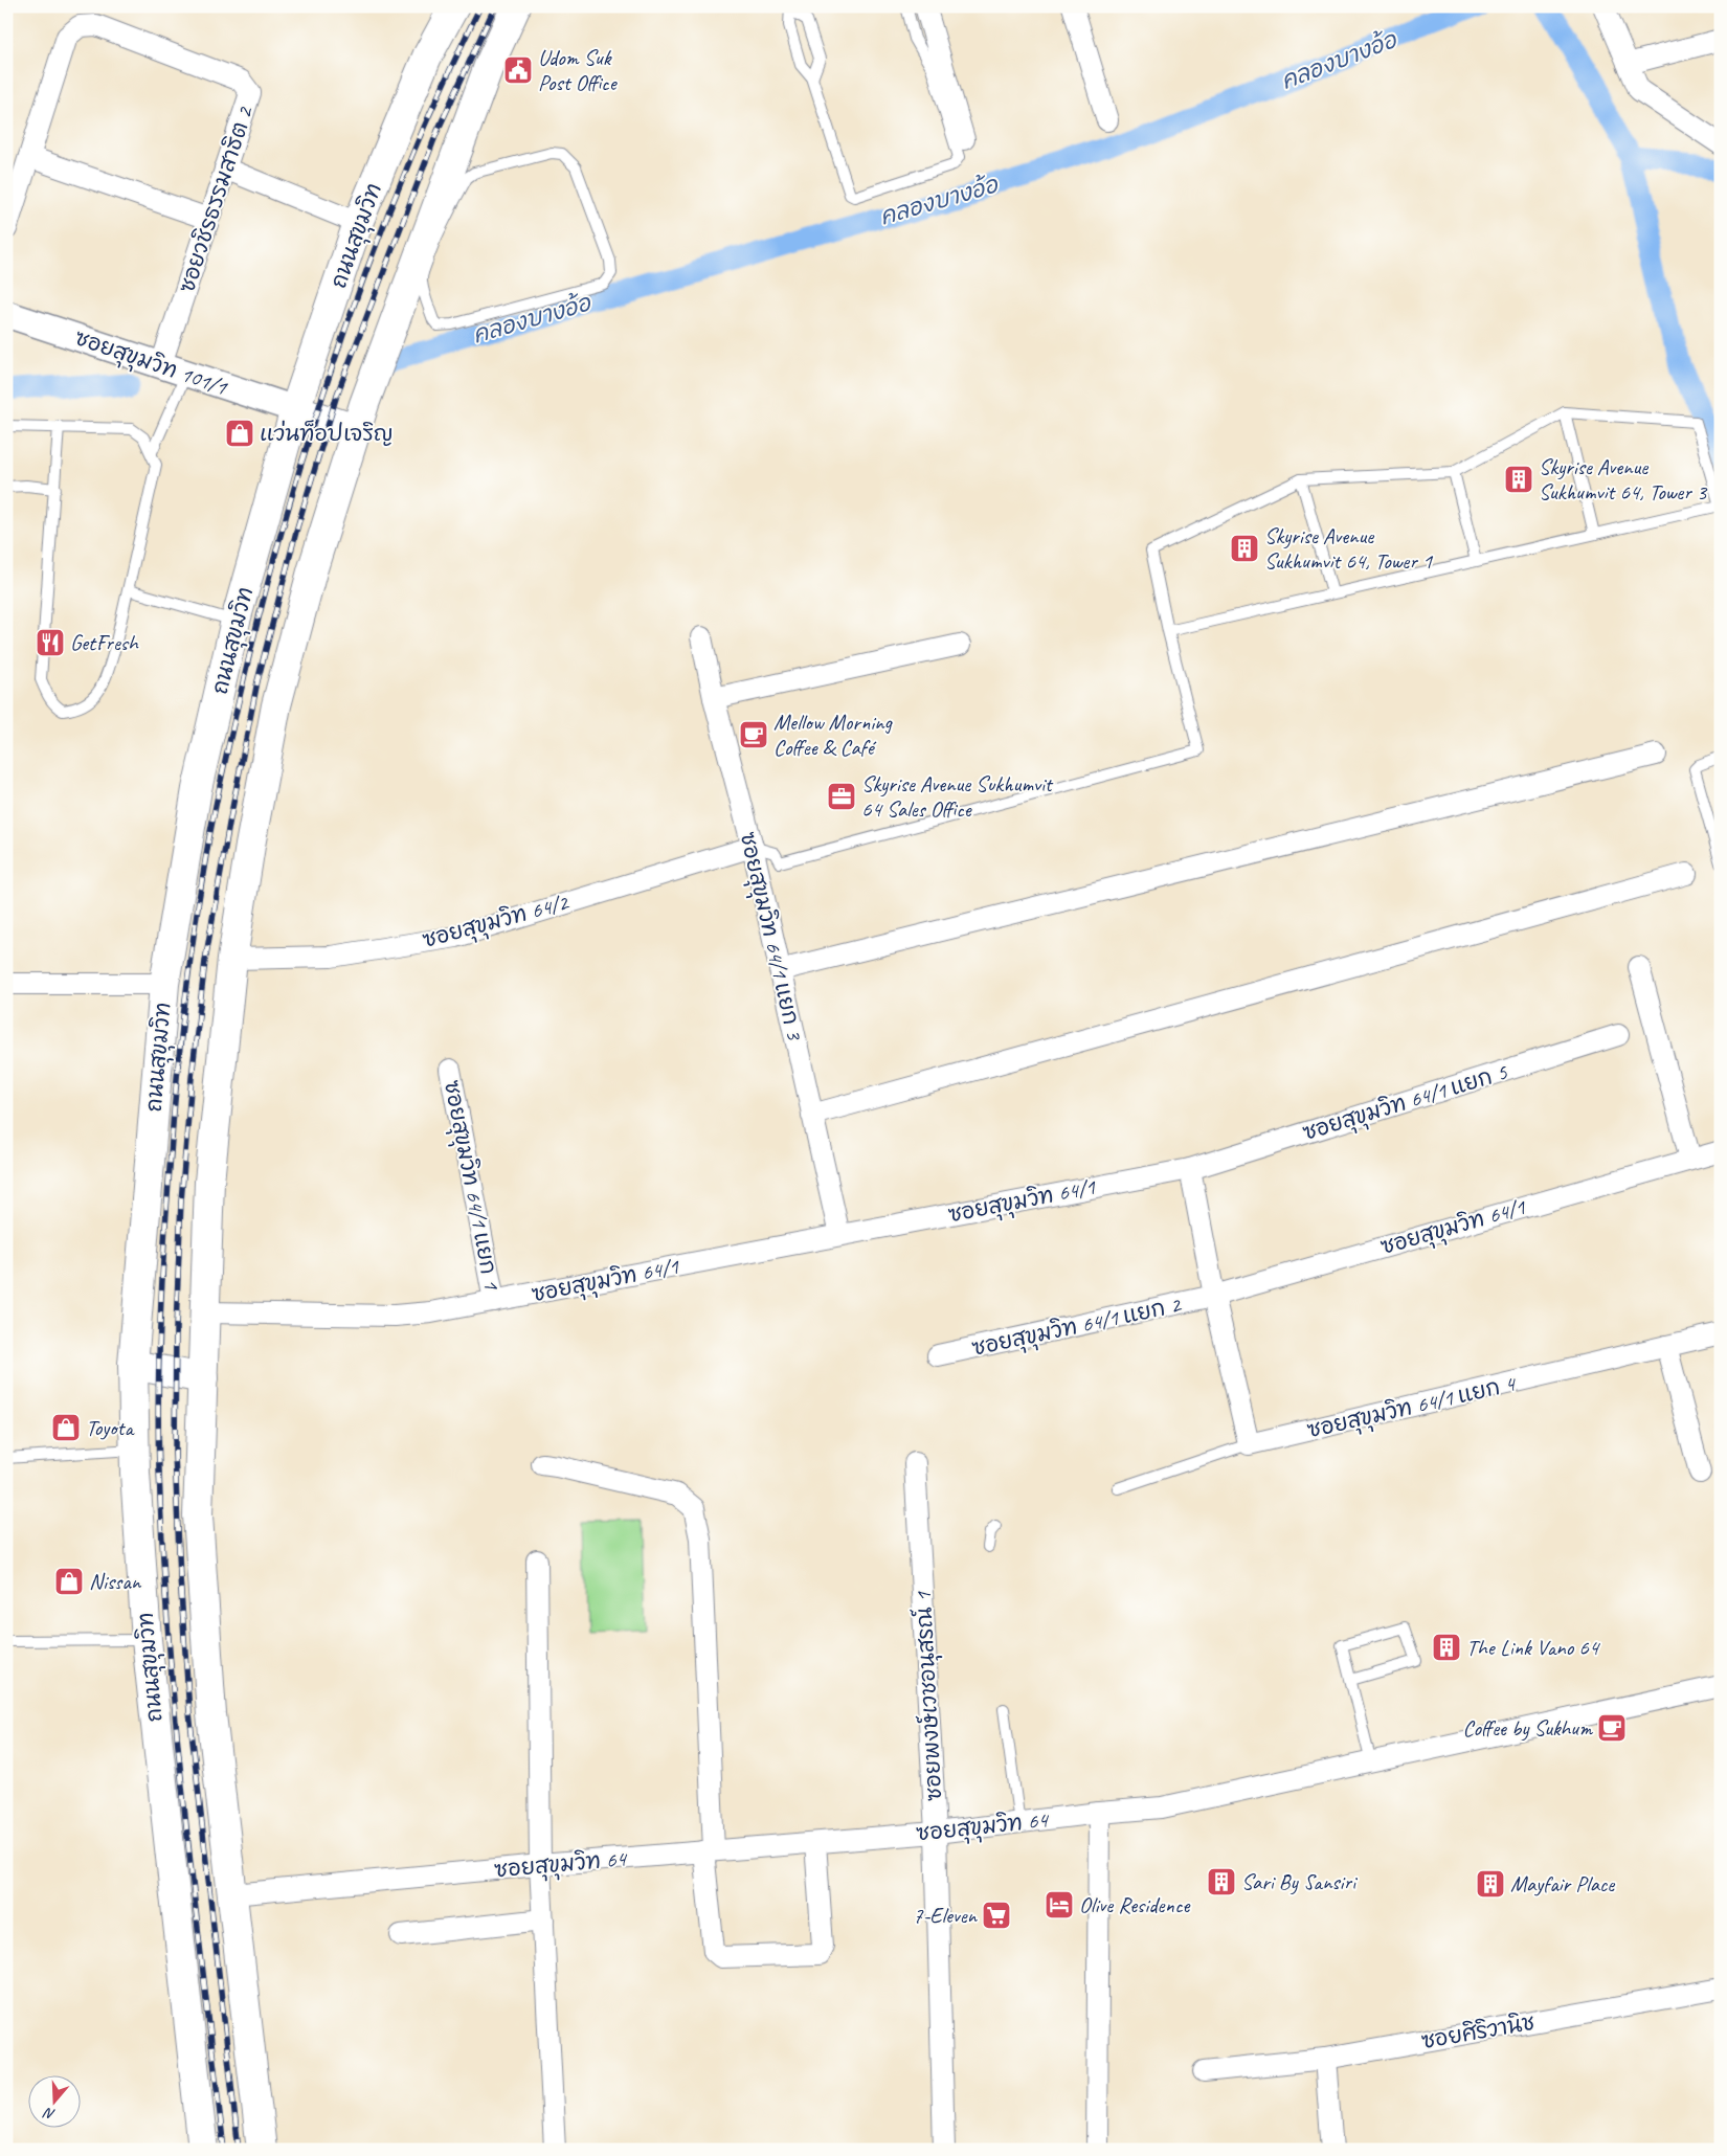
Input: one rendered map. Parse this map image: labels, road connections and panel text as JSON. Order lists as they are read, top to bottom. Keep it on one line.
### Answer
{"streets":{"main road":["ถนนสุขุมวิท"],"street":["ซอยวชิรธรรมสาธิต 2","ซอยสุขุมวิท 101/1","ซอยสุขุมวิท 64/2","ซอยสุขุมวิท 64/1 แยก 3","ซอยสุขุมวิท 64/1 แยก 5","ซอยสุขุมวิท 64/1 แยก 1","ซอยสุขุมวิท 64/1","ซอยสุขุมวิท 64/1 แยก 2","ซอยสุขุมวิท 64/1 แยก 4","ซอยพงษ์เวชอนุสรณ์ 1","ซอยสุขุมวิท 64","ซอยศิริวานิช"]},"crossings":[["ซอยวชิรธรรมสาธิต 2","ซอยสุขุมวิท 101/1"],["ถนนสุขุมวิท","ซอยสุขุมวิท 101/1"],["ซอยสุขุมวิท 64/2","ซอยสุขุมวิท 64/1 แยก 3"],["ซอยสุขุมวิท 64/1 แยก 3","ซอยสุขุมวิท 64/1"],["ซอยสุขุมวิท 64/1 แยก 5","ซอยสุขุมวิท 64/1"],["ซอยสุขุมวิท 64/1 แยก 1","ซอยสุขุมวิท 64/1"],["ซอยสุขุมวิท 64/1","ซอยสุขุมวิท 64/1 แยก 2"],["ซอยพงษ์เวชอนุสรณ์ 1","ซอยสุขุมวิท 64"]],"water":["คลองบางอ้อ"],"places":{"public building":["Udom Suk Post Office"],"shop":["แว่นท็อปเจริญ","Toyota","Nissan"],"building":["Skyrise Avenue Sukhumvit 64, Tower 3","Skyrise Avenue Sukhumvit 64, Tower 1","The Link Vano 64","Sari By Sansiri","Mayfair Place"],"restaurant":["GetFresh"],"cafe":["Mellow Morning Coffee & Café","Coffee by Sukhum"],"office":["Skyrise Avenue Sukhumvit 64 Sales Office"],"hotel":["Olive Residence"],"supermarket":["7-Eleven"]},"north":"bottom"}
